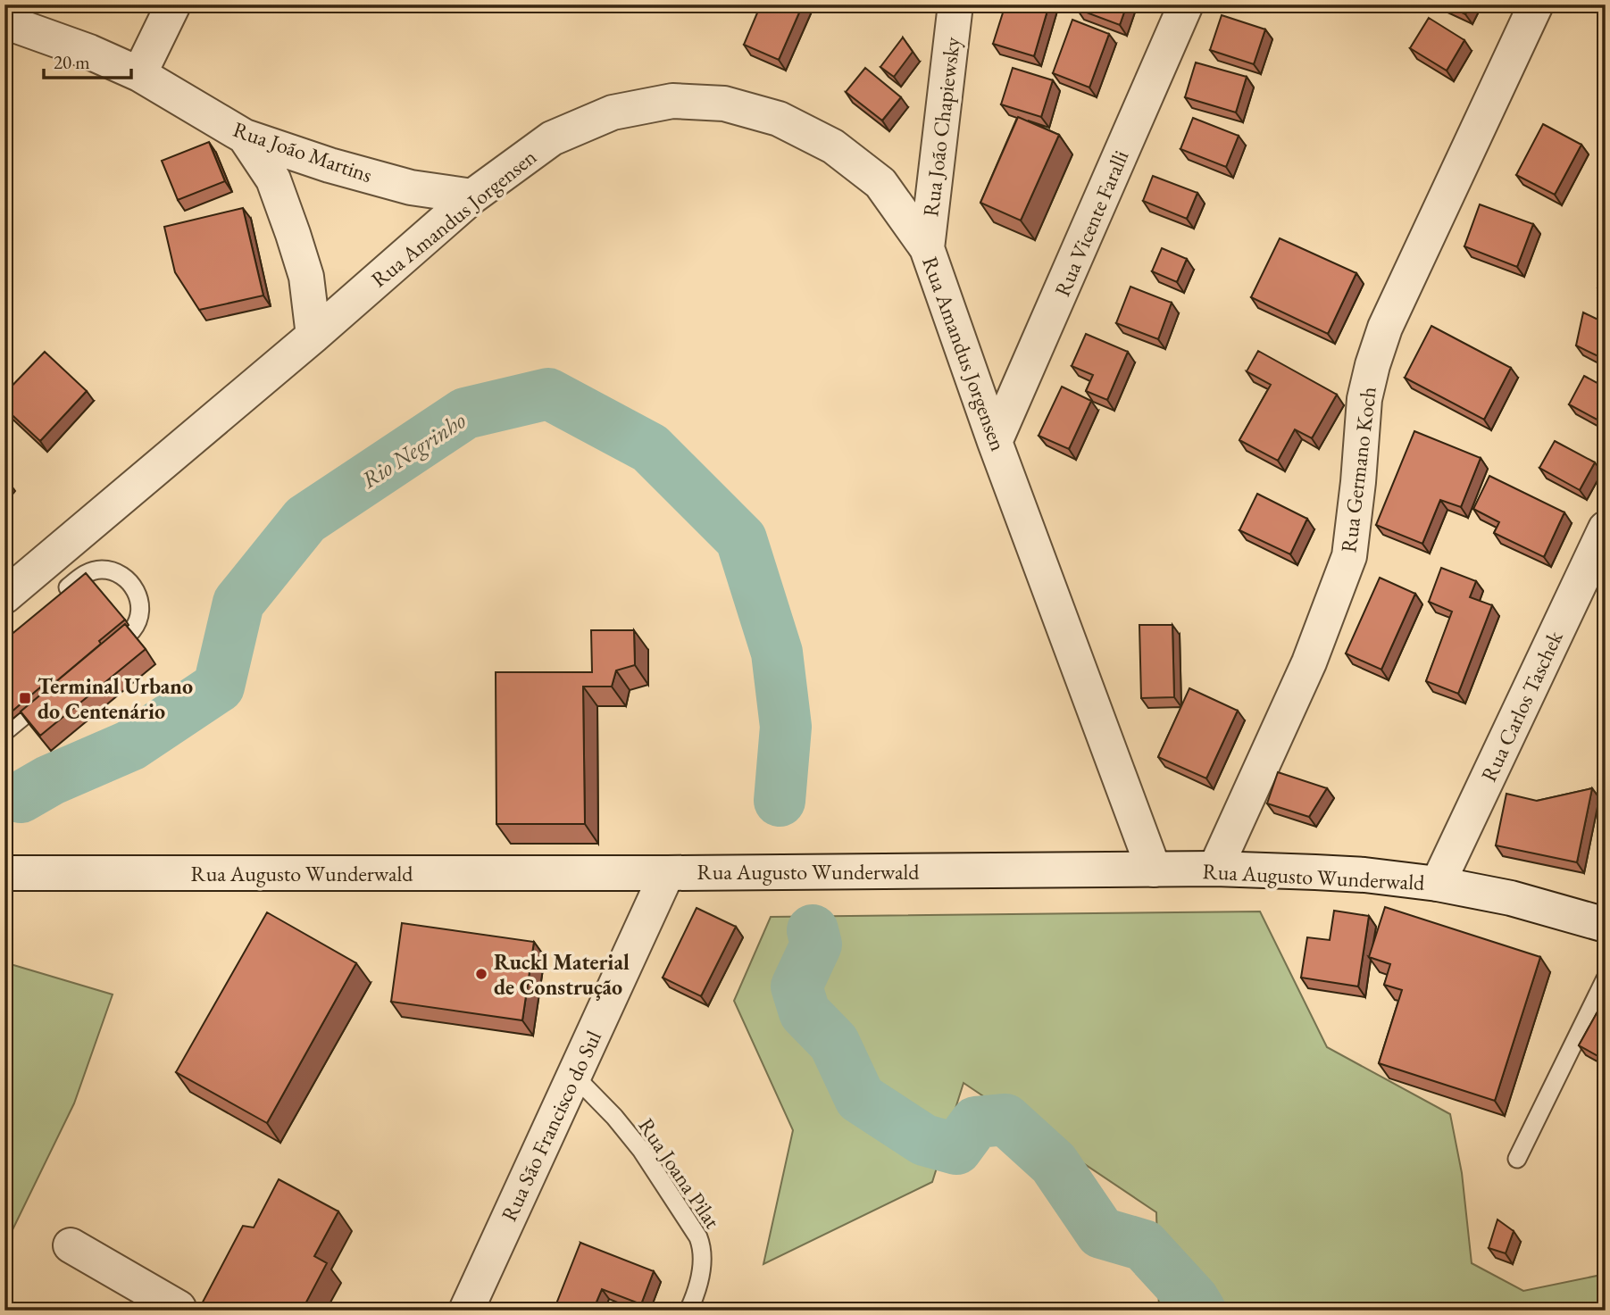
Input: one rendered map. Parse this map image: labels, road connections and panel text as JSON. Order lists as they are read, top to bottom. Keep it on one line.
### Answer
{"streets":{"street":["Rua João Chapiewsky","Rua João Martins","Rua Amandus Jorgensen","Rua Vicente Faralli","Rua Germano Koch","Rua Carlos Taschek","Rua Augusto Wunderwald","Rua São Francisco do Sul"],"lane":["Rua Joana Pilat"]},"crossings":[["Rua João Chapiewsky","Rua Amandus Jorgensen"],["Rua João Martins","Rua Amandus Jorgensen"],["Rua Amandus Jorgensen","Rua Vicente Faralli"],["Rua Amandus Jorgensen","Rua Augusto Wunderwald"],["Rua Germano Koch","Rua Augusto Wunderwald"],["Rua Carlos Taschek","Rua Augusto Wunderwald"],["Rua Augusto Wunderwald","Rua São Francisco do Sul"],["Rua São Francisco do Sul","Rua Joana Pilat"]],"water":["Rio Negrinho"],"places":{"transit":["Terminal Urbano do Centenário"],"other":["Ruckl Material de Construção"]},"scale_bar":"20 m"}
